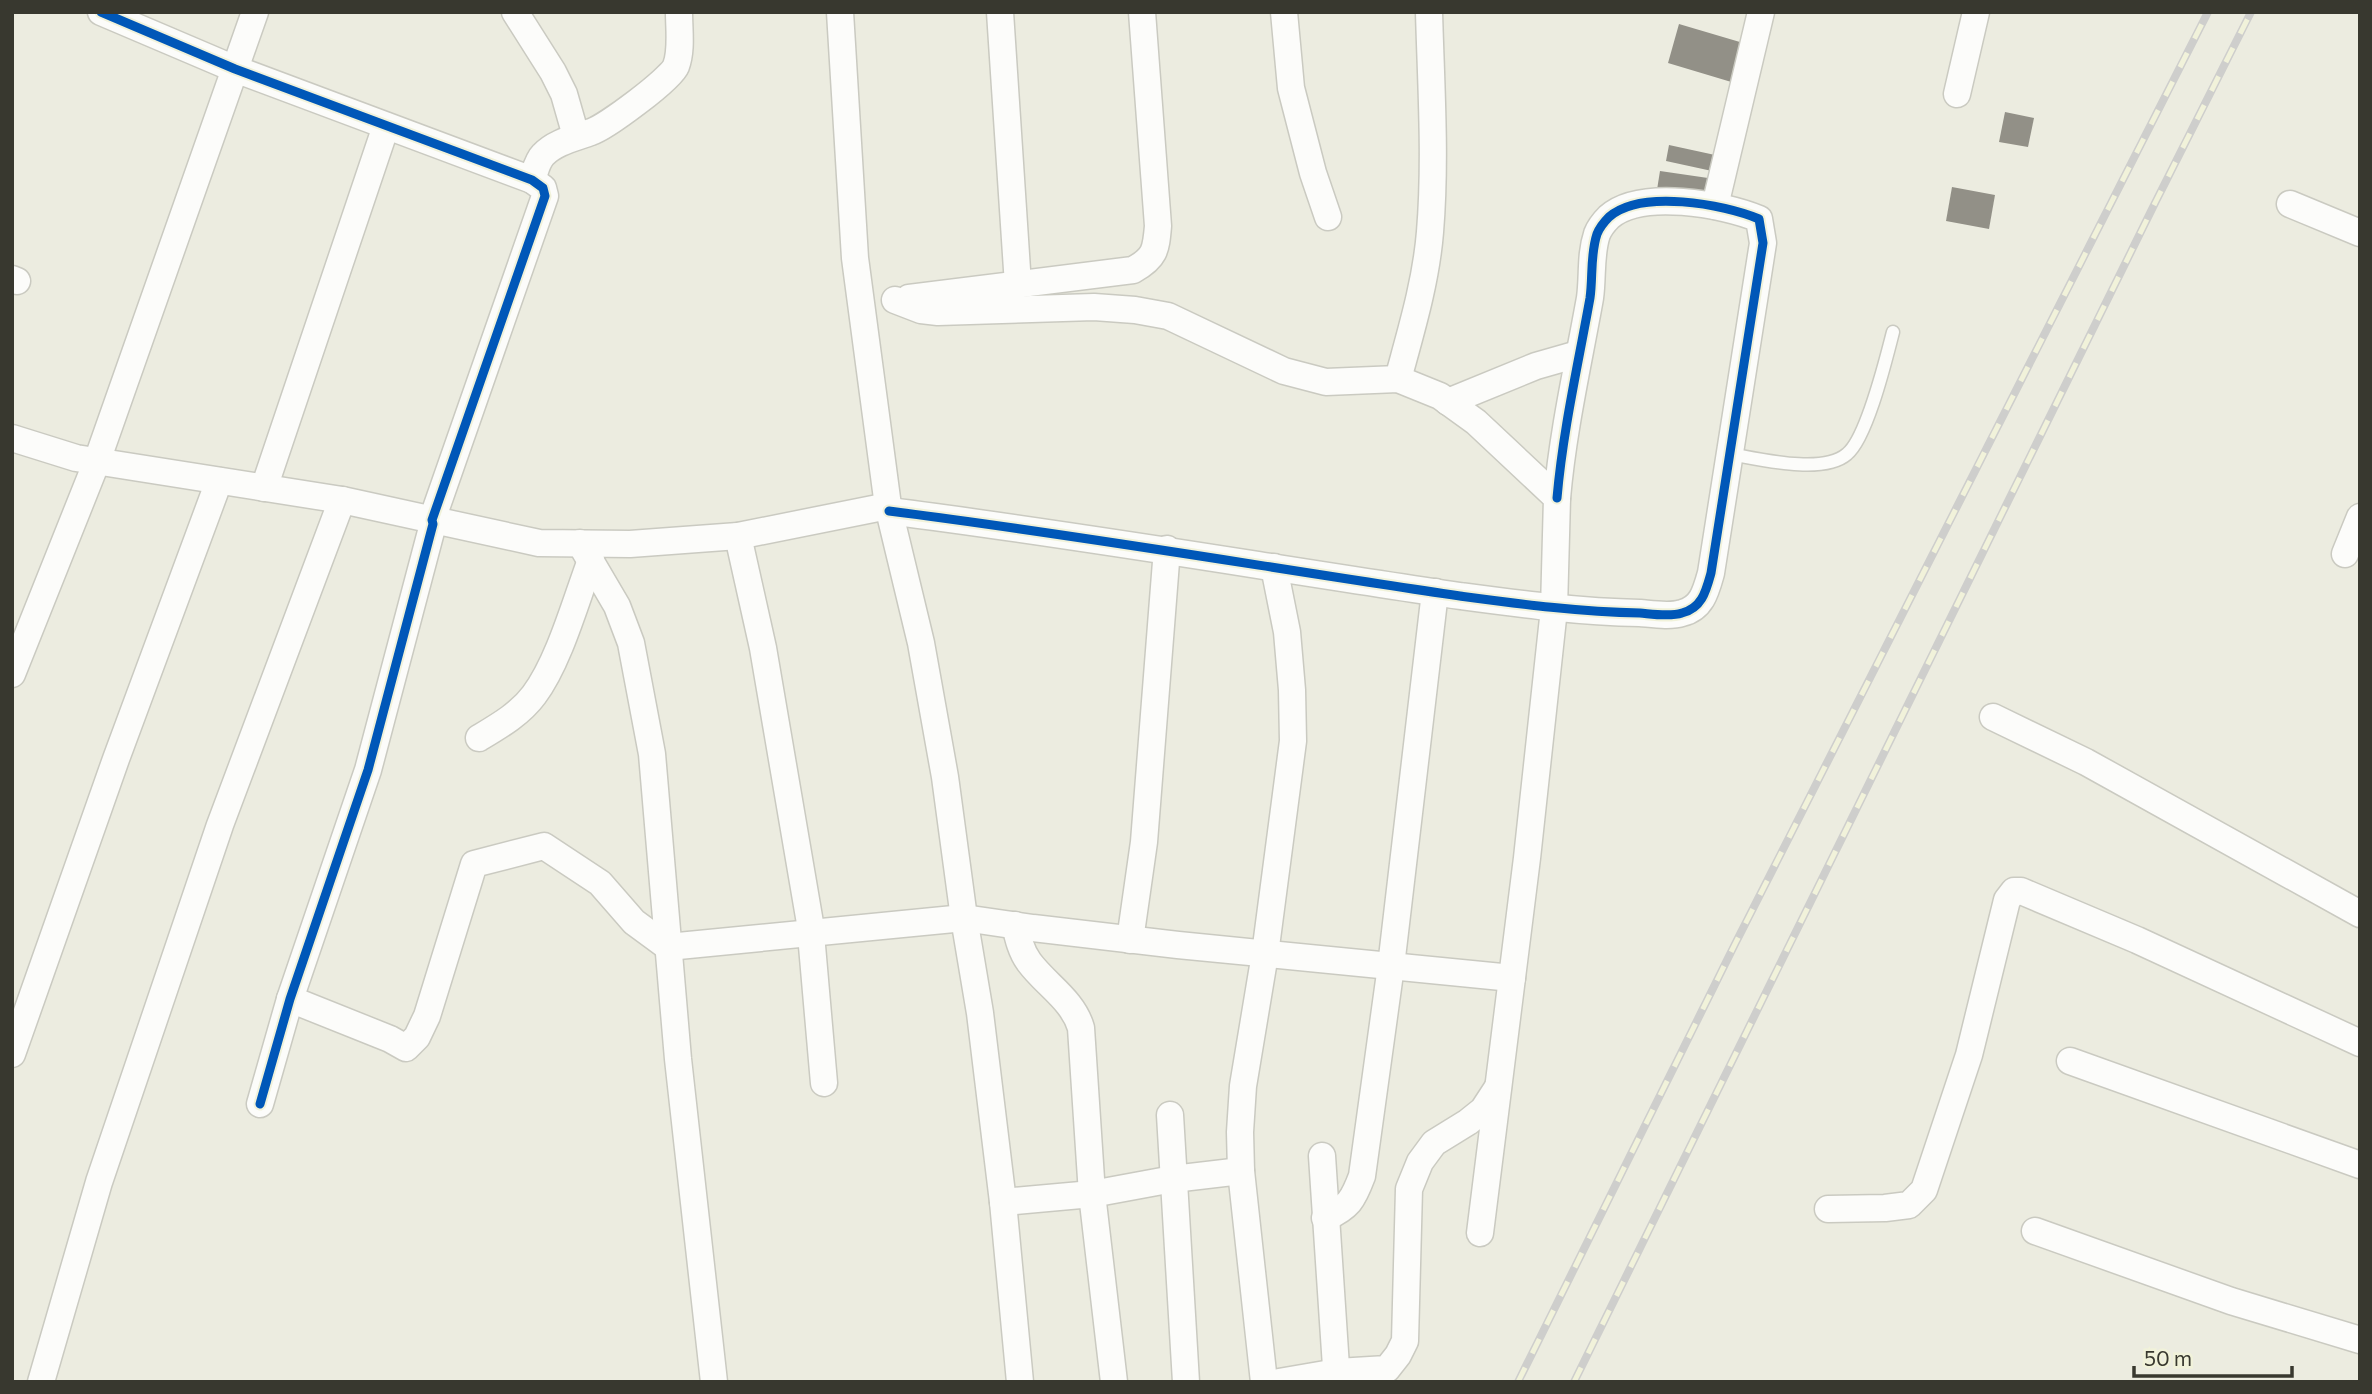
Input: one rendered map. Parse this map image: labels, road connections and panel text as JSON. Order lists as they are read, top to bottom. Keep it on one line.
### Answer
{"scale_bar":"50 m"}
